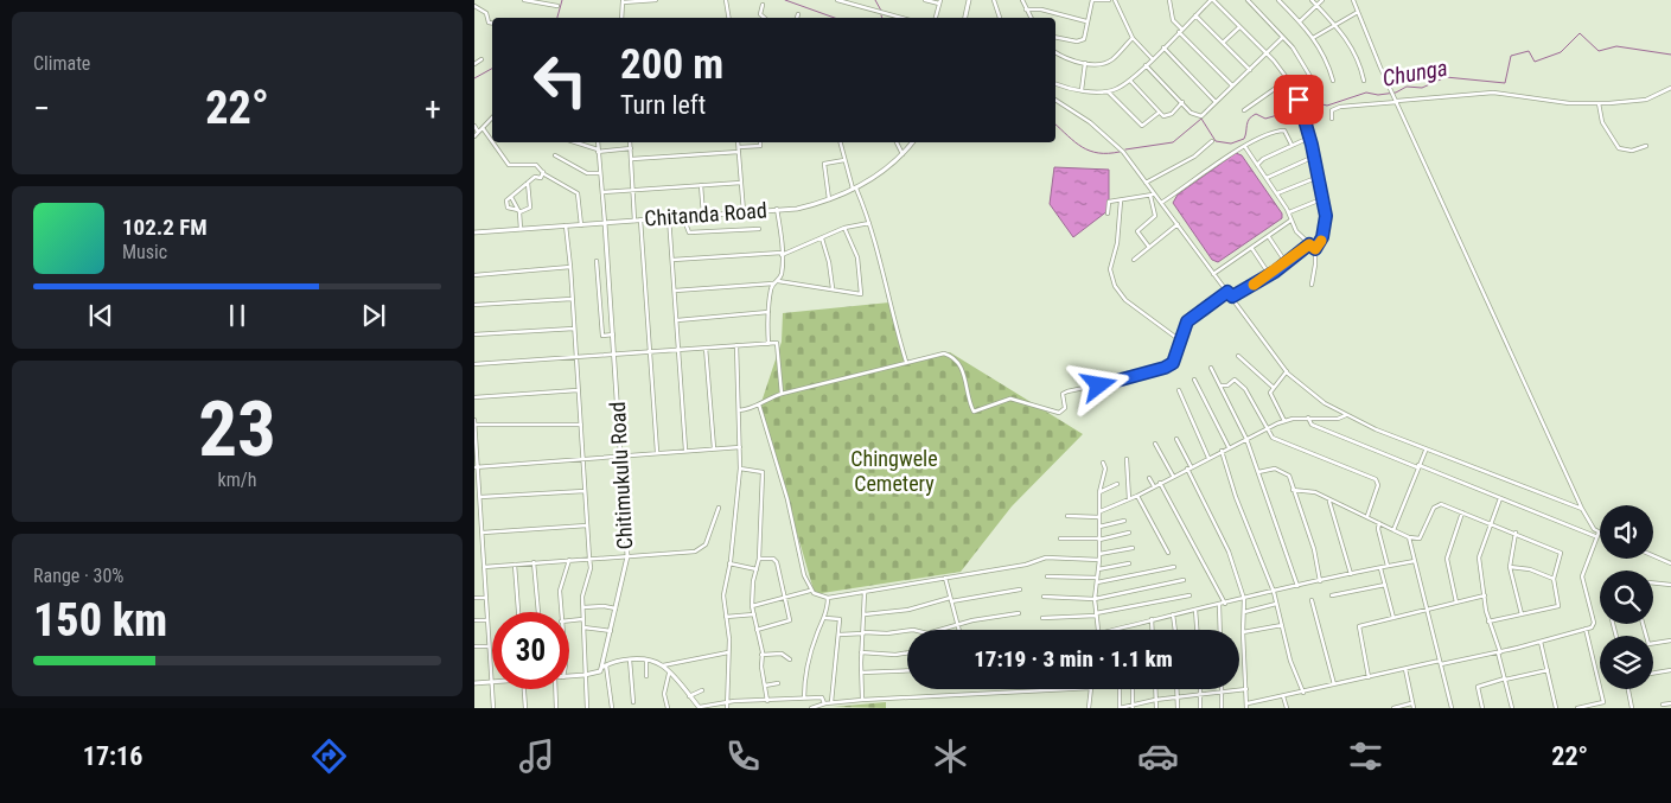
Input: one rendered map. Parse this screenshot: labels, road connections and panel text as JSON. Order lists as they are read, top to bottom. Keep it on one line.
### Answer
{"streets":{"street":["Chitanda Road","Chitimukulu Road"]},"crossings":[["Chitanda Road","Chitimukulu Road"]],"water":["Chunga"],"parks":["Chingwele Cemetery"],"page":{"tile":["Climate",["23","km/h"],["Range · 30%","150 km"]],"turn":["200 m","Turn left"],"heat":["−","22°","+"],"song":["102.2 FM","Music"],"limit":"30","trip":"17:19 · 3 min · 1.1 km","tabs":["17:16","22°"]}}
